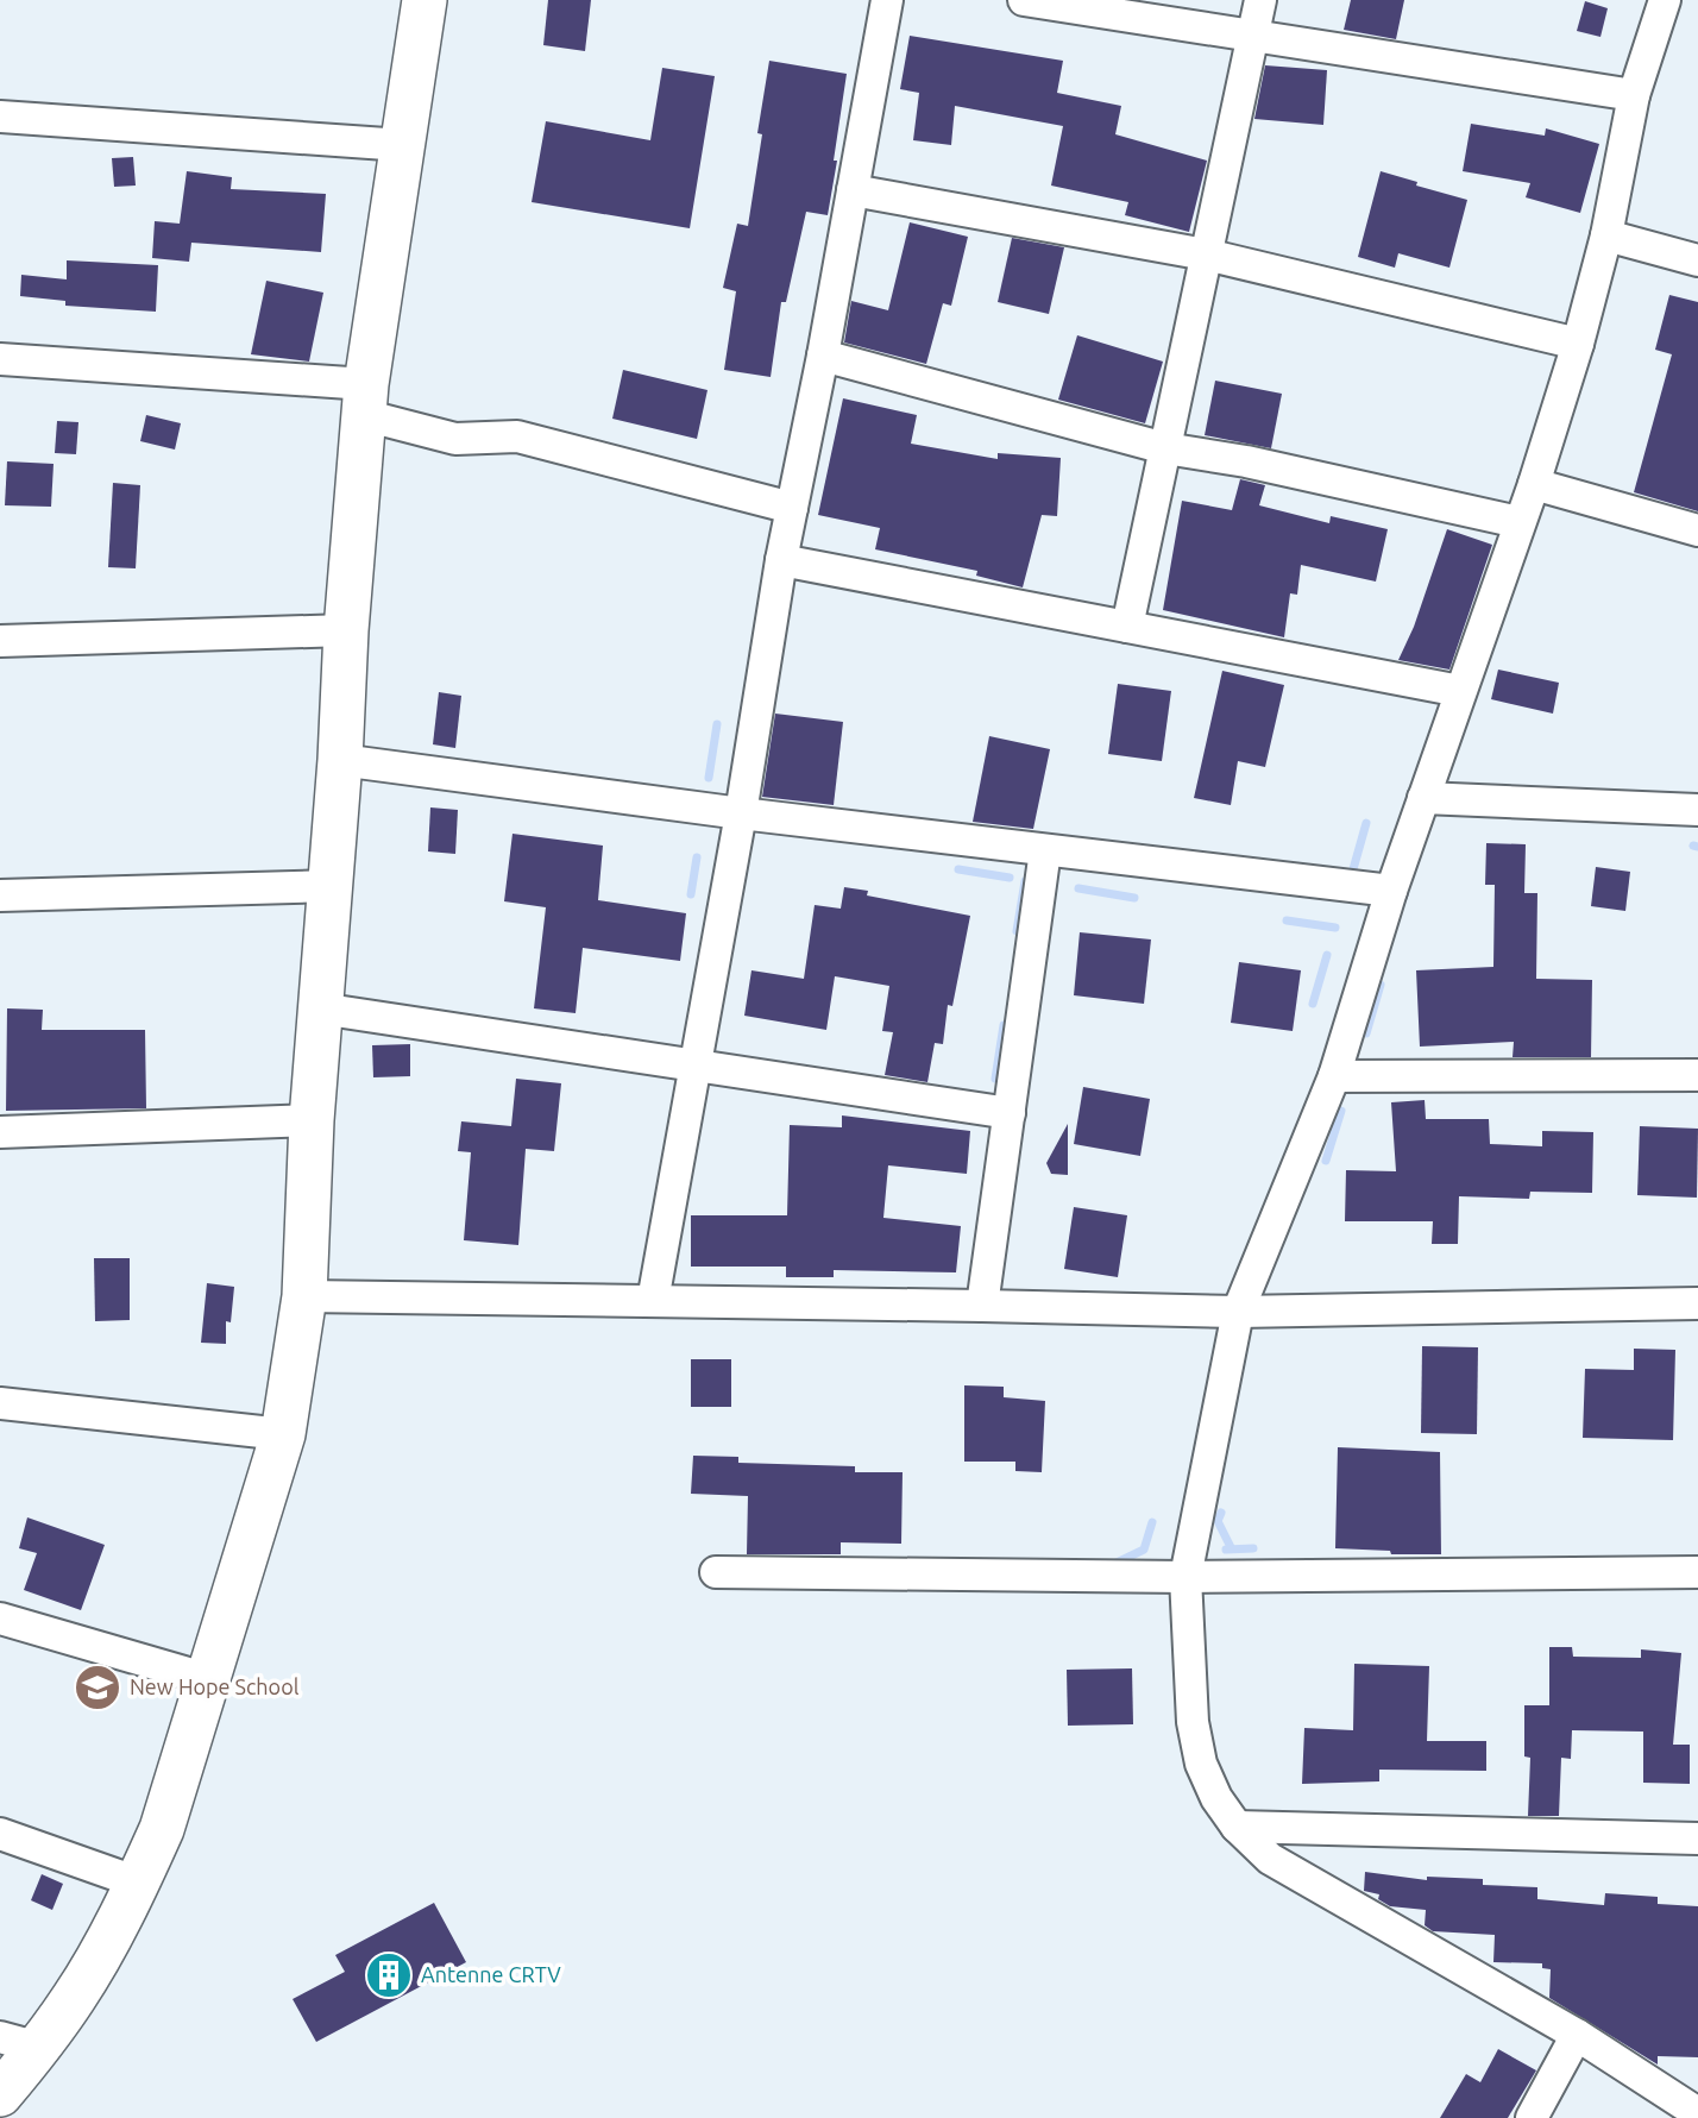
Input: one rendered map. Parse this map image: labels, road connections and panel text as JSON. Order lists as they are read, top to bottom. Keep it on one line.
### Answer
{"places":{"school or university":["New Hope School"],"building":["Antenne CRTV"]}}
